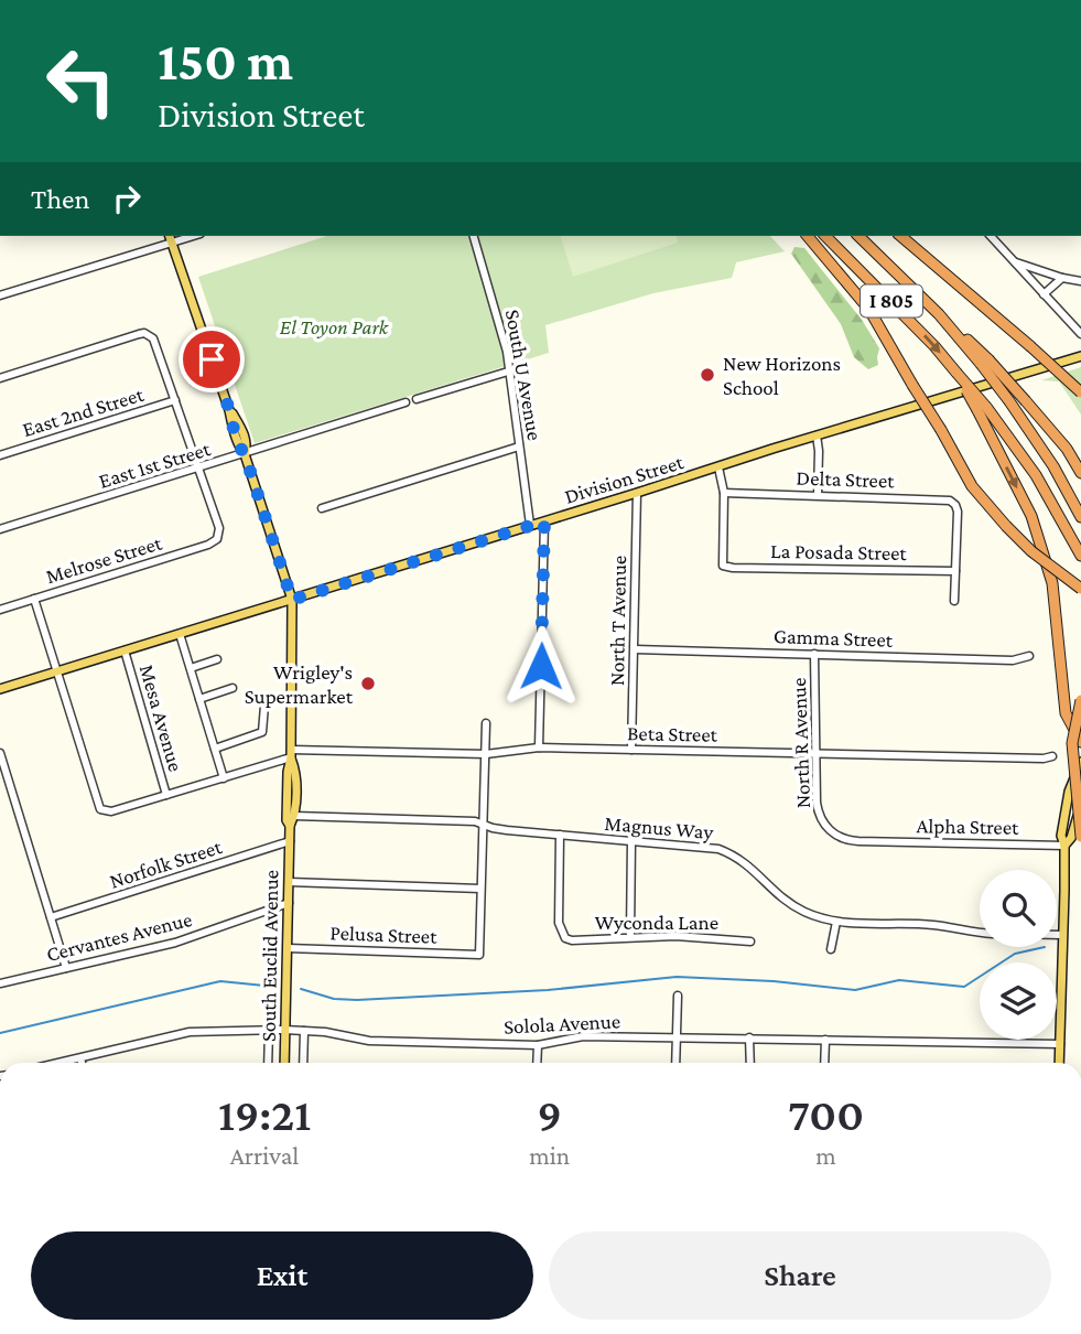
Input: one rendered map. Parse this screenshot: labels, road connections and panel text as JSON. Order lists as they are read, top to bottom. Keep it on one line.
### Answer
{"streets":{"highway":["I 805"],"main road":["Division Street","South Euclid Avenue"],"street":["South U Avenue","East 2nd Street","East 1st Street","Delta Street","La Posada Street","Melrose Street","North T Avenue","Gamma Street","Mesa Avenue","Beta Street","North R Avenue","Alpha Street","Magnus Way","Norfolk Street","Wyconda Lane","Pelusa Street","Cervantes Avenue","Solola Avenue"]},"crossings":[["South U Avenue","Division Street"],["East 1st Street","Melrose Street"],["Division Street","North T Avenue"],["Division Street","Mesa Avenue"],["Division Street","Beta Street"],["Delta Street","La Posada Street"],["North T Avenue","Gamma Street"],["North T Avenue","Beta Street"],["Gamma Street","North R Avenue"],["Mesa Avenue","Beta Street"],["Beta Street","North R Avenue"],["North R Avenue","Alpha Street"],["Magnus Way","Wyconda Lane"],["Norfolk Street","South Euclid Avenue"],["Pelusa Street","South Euclid Avenue"],["Cervantes Avenue","South Euclid Avenue"],["South Euclid Avenue","Solola Avenue"]],"parks":["El Toyon Park"],"places":["New Horizons School","Wrigley's Supermarket"],"page":{"turn":["150 m","Division Street"],"then":"Then","eta":["19:21","Arrival","9","min","700","m"],"buttons":["Exit","Share"]}}
